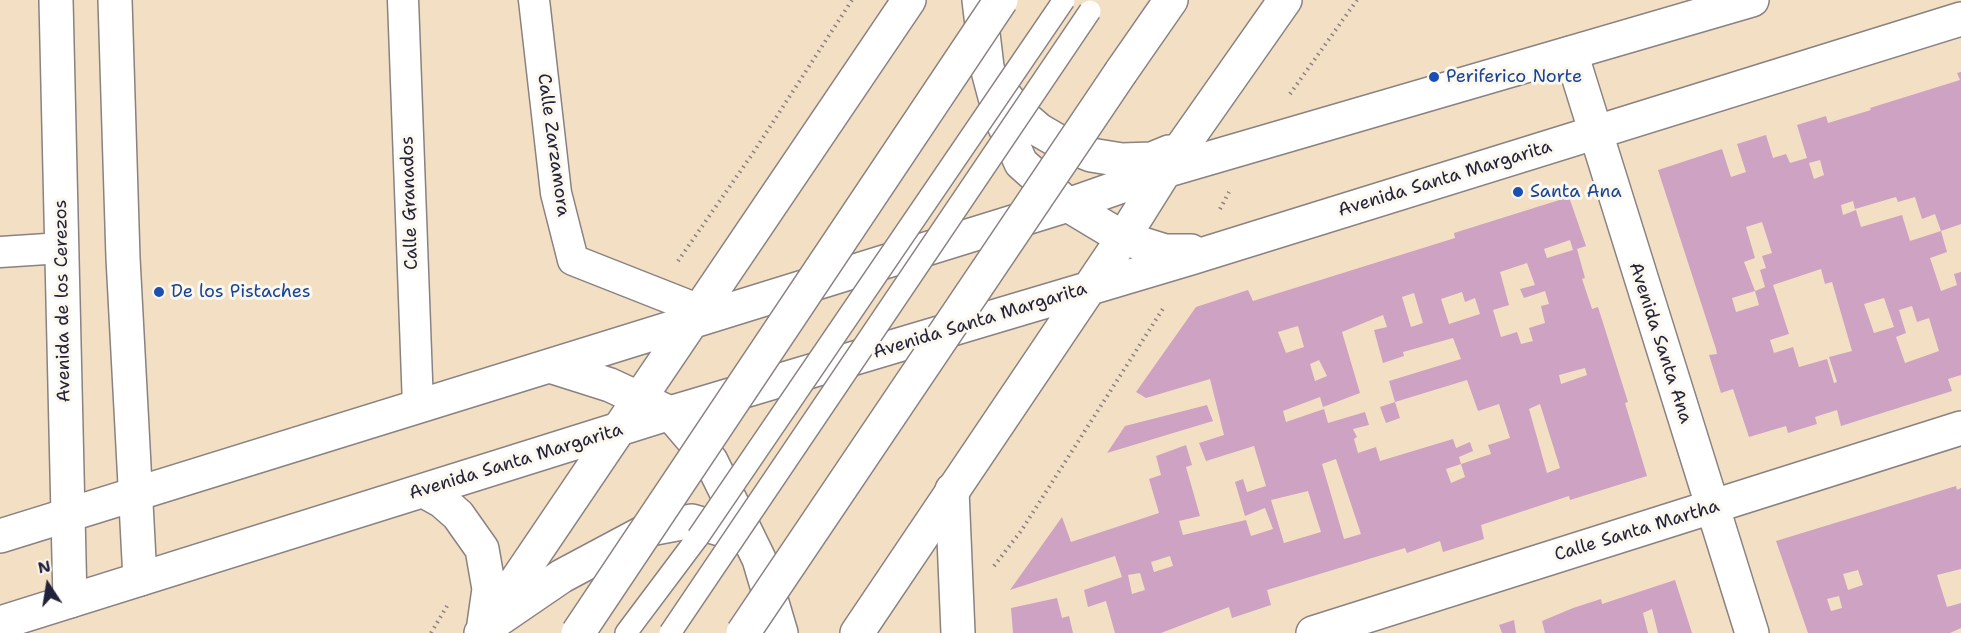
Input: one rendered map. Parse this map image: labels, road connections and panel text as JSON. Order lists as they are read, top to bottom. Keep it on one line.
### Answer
{"streets":{"main road":["Avenida Santa Margarita","Avenida de los Cerezos","Avenida Santa Ana","Calle Santa Martha"],"street":["Calle Zarzamora","Calle Granados"]},"crossings":[["Avenida Santa Margarita","Avenida de los Cerezos"],["Avenida Santa Margarita","Avenida Santa Ana"],["Avenida Santa Ana","Calle Santa Martha"]],"places":["Periferico Norte","Santa Ana","De los Pistaches"],"north":"top"}
